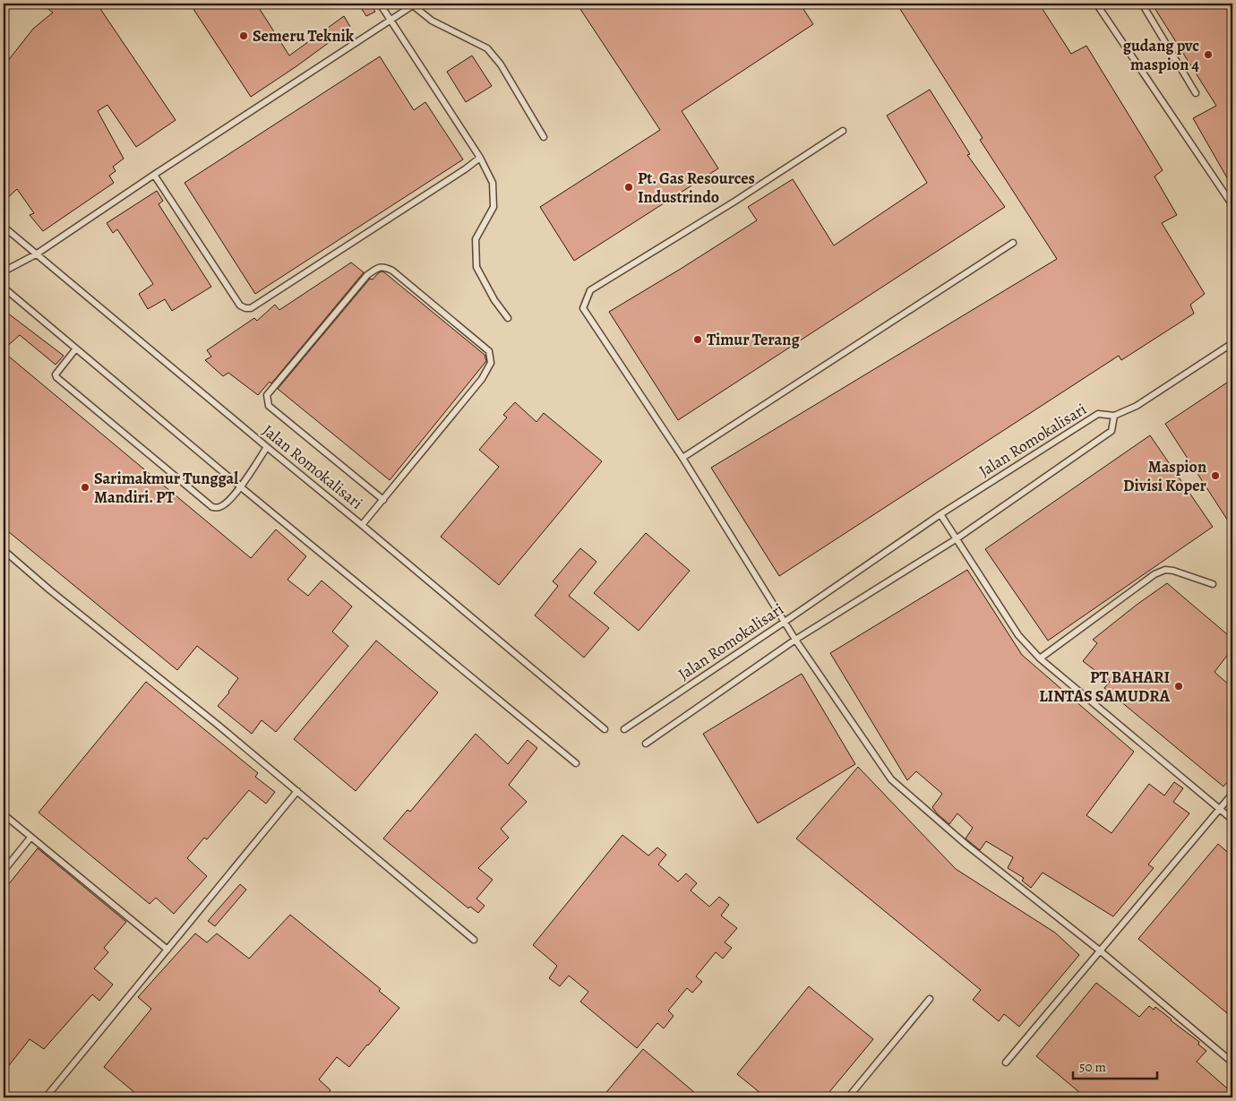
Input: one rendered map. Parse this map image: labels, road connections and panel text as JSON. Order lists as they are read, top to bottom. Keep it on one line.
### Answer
{"streets":{"lane":["Jalan Romokalisari"]},"places":["Semeru Teknik","gudang pvc maspion 4","Pt. Gas Resources Industrindo","Timur Terang","Maspion Divisi Koper","Sarimakmur Tunggal Mandiri. PT","PT BAHARI LINTAS SAMUDRA"],"scale_bar":"50 m"}
